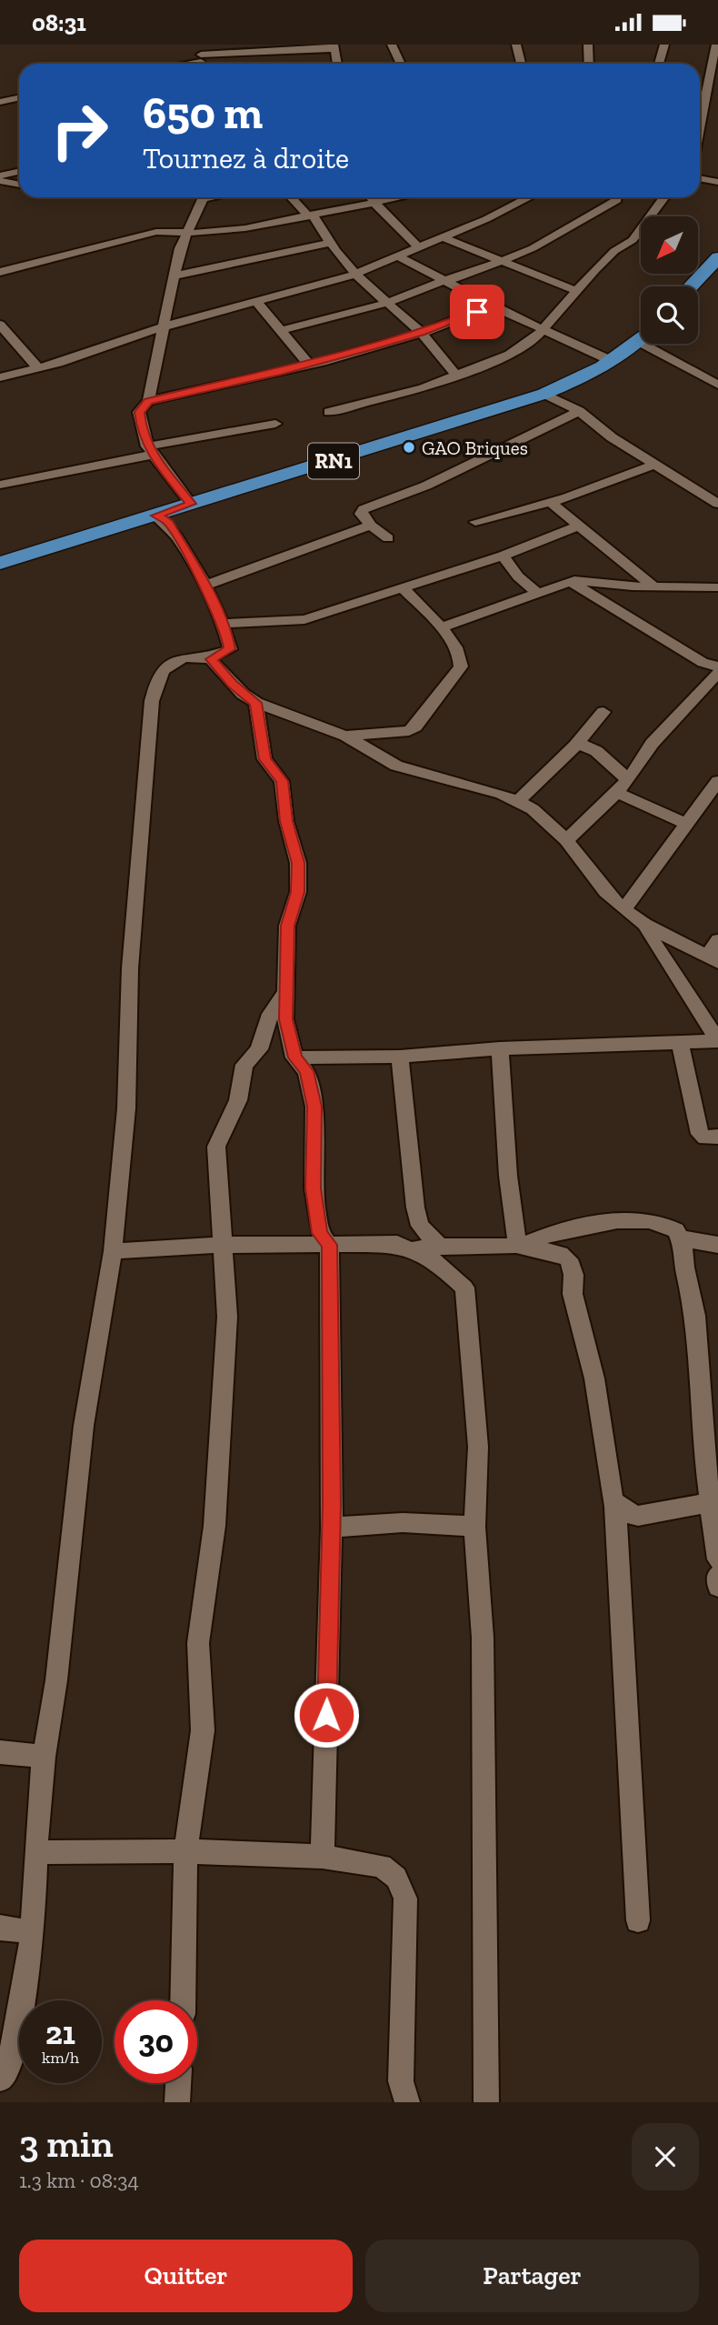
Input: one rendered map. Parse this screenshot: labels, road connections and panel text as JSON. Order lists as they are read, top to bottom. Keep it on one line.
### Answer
{"streets":{"highway":["RN1"]},"places":["GAO Briques"],"north":"bottom left","page":{"status":"08:31","turn":["650 m","Tournez à droite"],"speed":"21 km/h","limit":"30","heading":["3 min","1.3 km · 08:34"],"buttons":["Quitter","Partager"]}}
